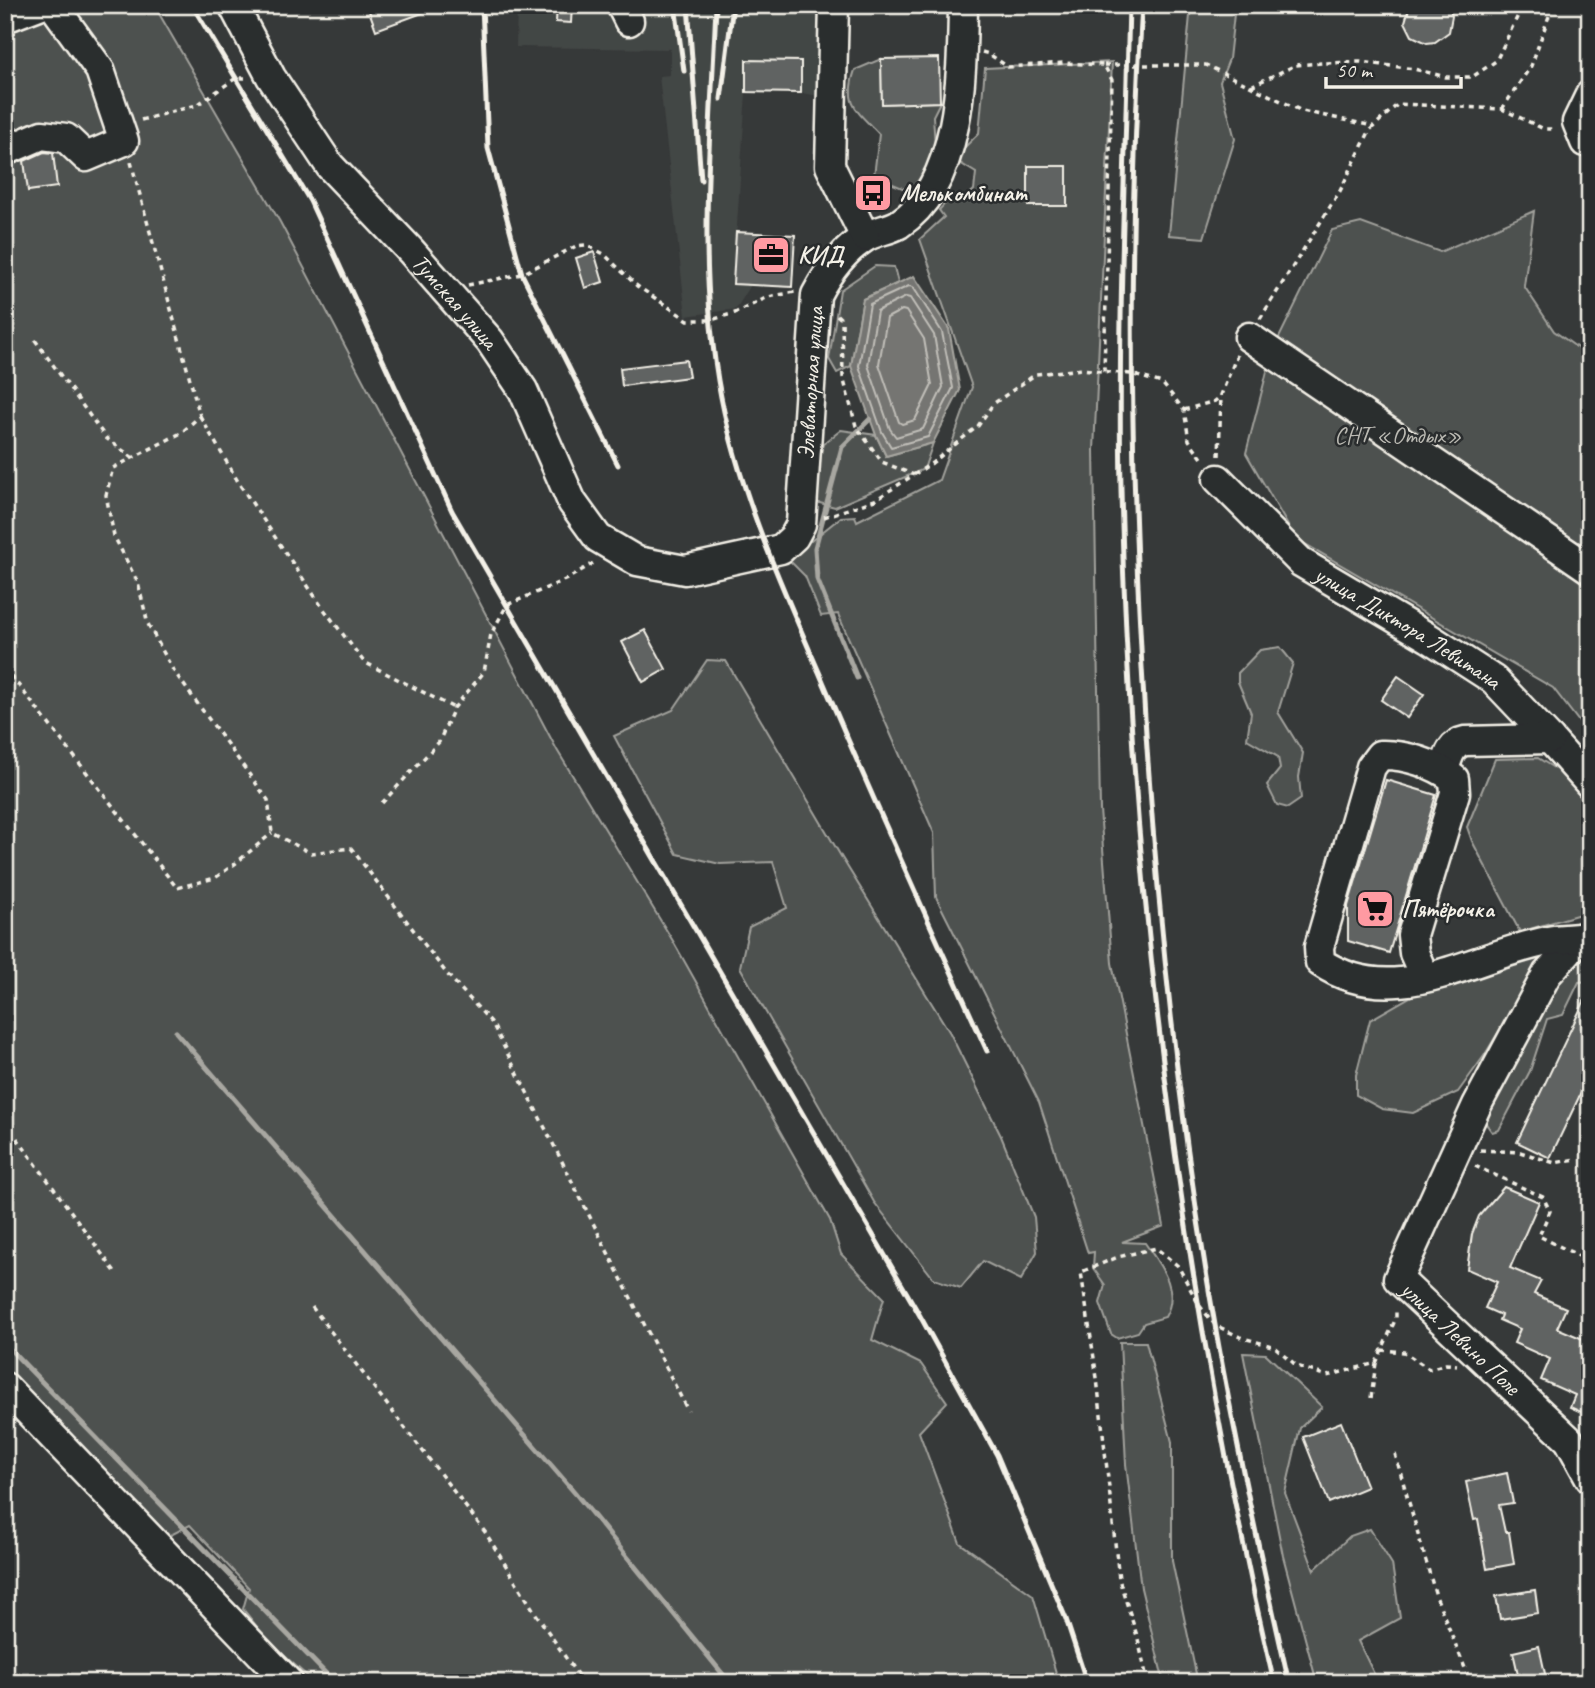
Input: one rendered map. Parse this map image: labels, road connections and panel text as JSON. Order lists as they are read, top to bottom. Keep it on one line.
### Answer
{"streets":{"street":["Тумская улица","Элеваторная улица","улица Диктора Левитана","улица Левино Поле"]},"crossings":[["Тумская улица","Элеваторная улица"]],"parks":["СНТ «Отдых»"],"places":{"bus stop":["Мелькомбинат"],"office":["КИД"],"supermarket":["Пятёрочка"]},"scale_bar":"50 m"}
